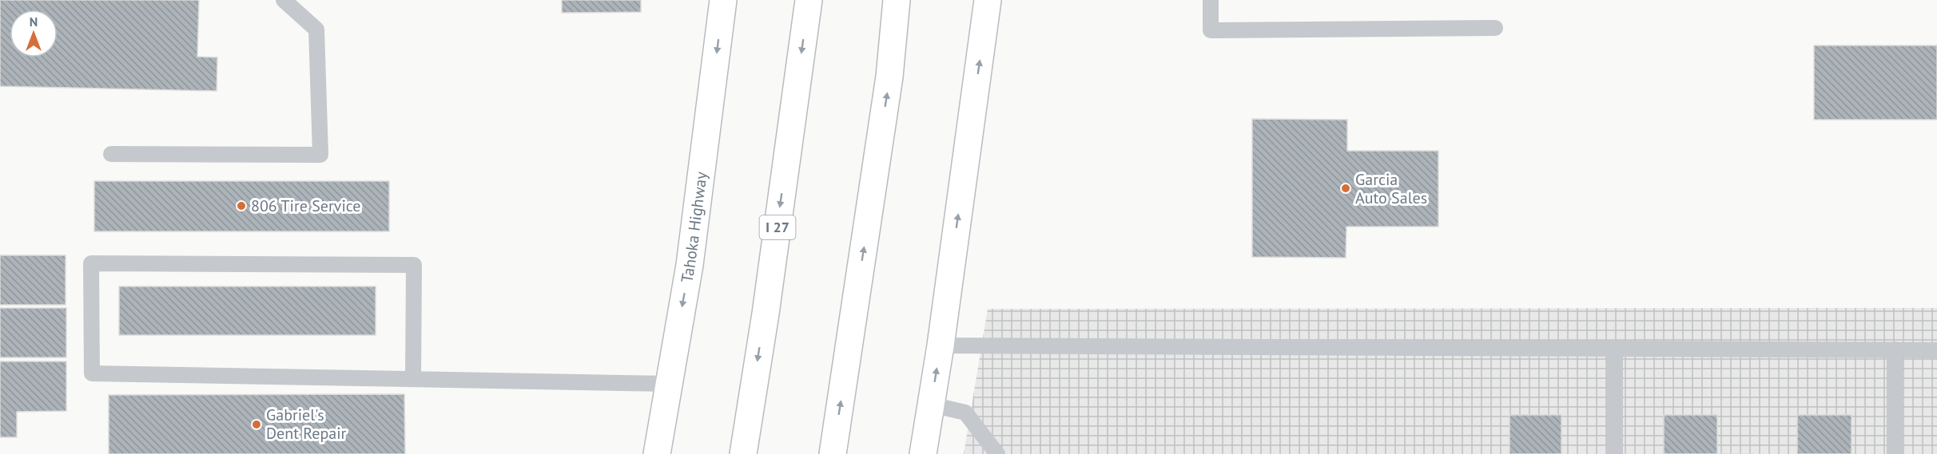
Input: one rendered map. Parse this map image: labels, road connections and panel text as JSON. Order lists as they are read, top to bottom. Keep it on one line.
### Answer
{"streets":{"main road":["Tahoka Highway","I 27"]},"places":["Garcia Auto Sales","806 Tire Service","Gabriel's Dent Repair"],"north":"top"}
